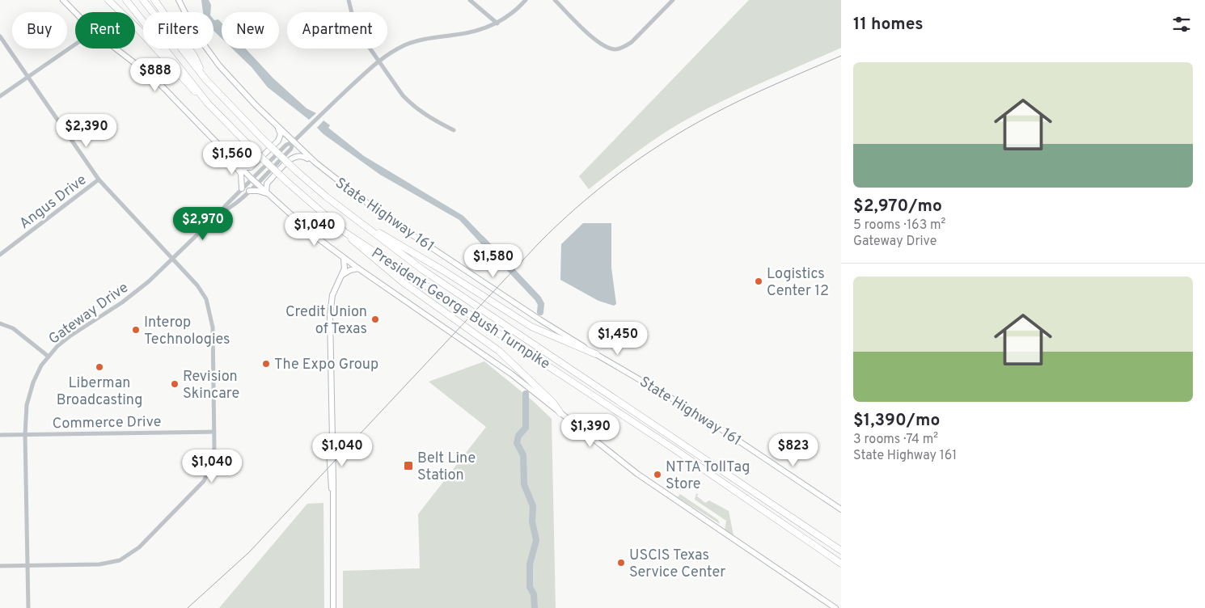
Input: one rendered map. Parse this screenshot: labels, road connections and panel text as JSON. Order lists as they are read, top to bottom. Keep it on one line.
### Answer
{"streets":{"highway":["President George Bush Turnpike"],"main road":["State Highway 161"],"street":["Angus Drive","Gateway Drive","Commerce Drive"]},"crossings":[["State Highway 161","Gateway Drive"],["Gateway Drive","Commerce Drive"]],"places":{"other":["Logistics Center 12","Credit Union of Texas","Interop Technologies","The Expo Group","Liberman Broadcasting","Revision Skincare","NTTA TollTag Store","USCIS Texas Service Center"],"transit":["Belt Line Station"]},"page":{"heading":"11 homes","chip":["Buy","Rent","Filters","New","Apartment"],"list":[{"name":"$2,970/mo","note":"5 rooms · 163 m² · Gateway Drive"},{"name":"$1,390/mo","note":"3 rooms · 74 m² · State Highway 161"}],"price":["$888","$2,390","$1,560","$2,970","$1,040","$1,580","$1,450","$1,390","$1,040","$823","$1,040"]}}
